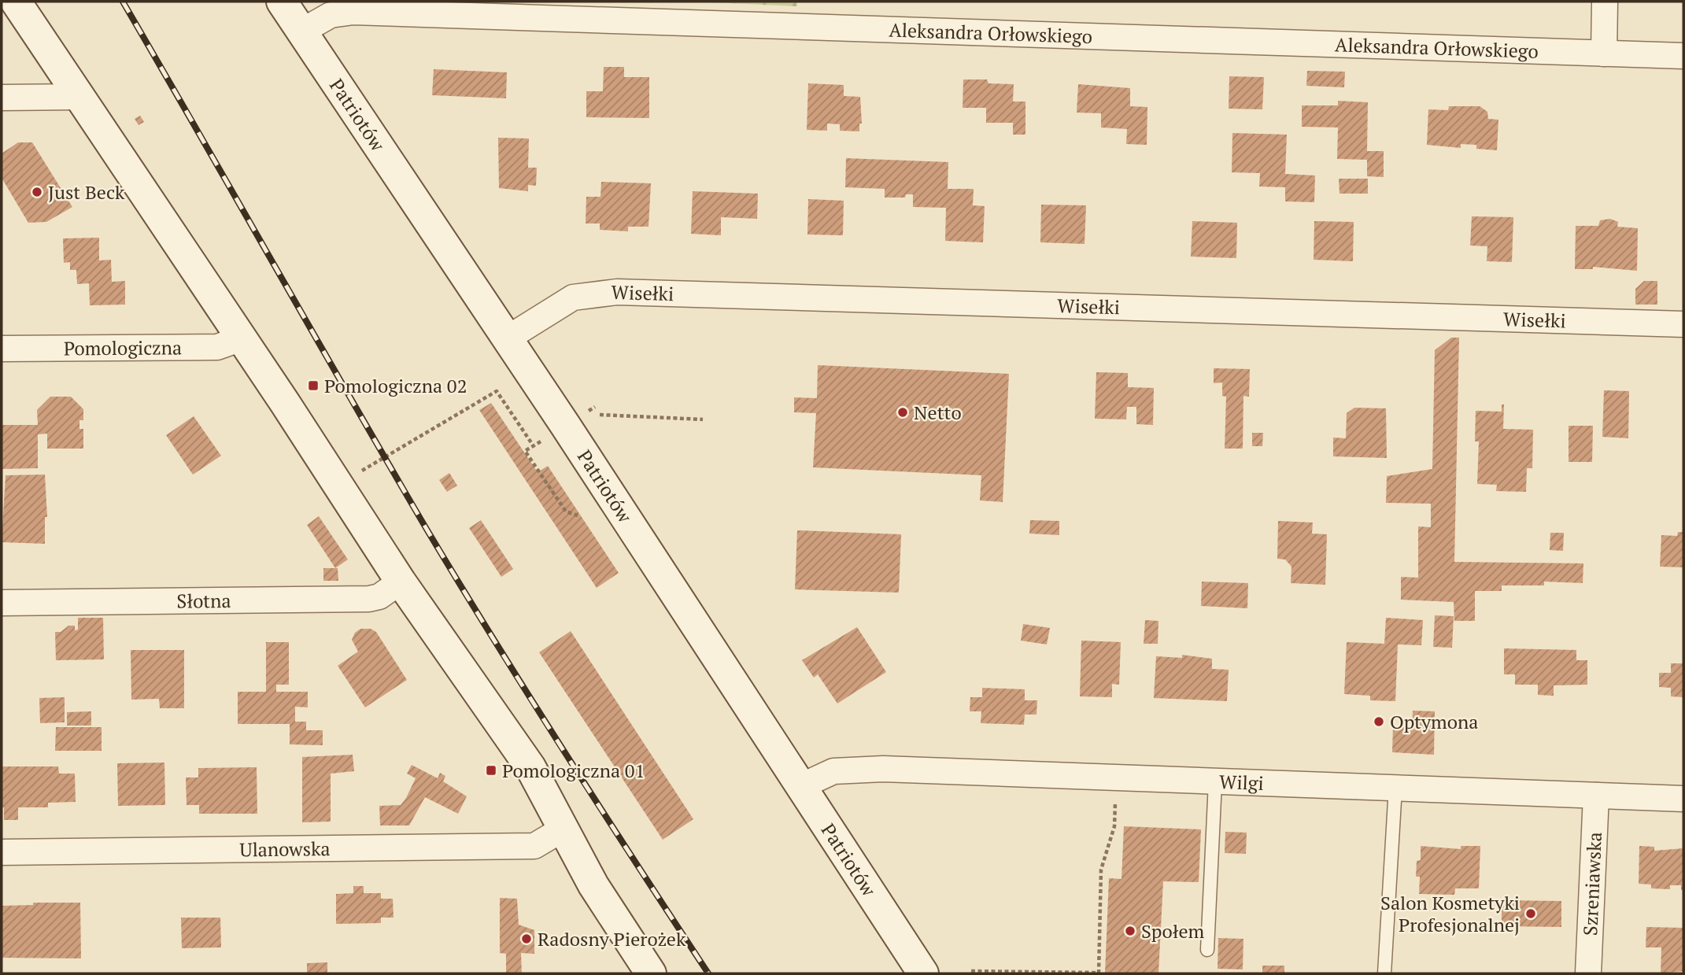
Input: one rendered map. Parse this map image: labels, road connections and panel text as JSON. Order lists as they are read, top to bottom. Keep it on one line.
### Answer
{"streets":{"main road":["Patriotów"],"street":["Aleksandra Orłowskiego","Wisełki","Pomologiczna","Słotna","Wilgi","Ulanowska","Szreniawska"]},"crossings":[["Aleksandra Orłowskiego","Patriotów"],["Patriotów","Wisełki"],["Patriotów","Wilgi"],["Wilgi","Szreniawska"]],"places":{"other":["Just Beck","Netto","Optymona","Salon Kosmetyki Profesjonalnej","Społem","Radosny Pierożek"],"transit":["Pomologiczna 02","Pomologiczna 01"]}}
